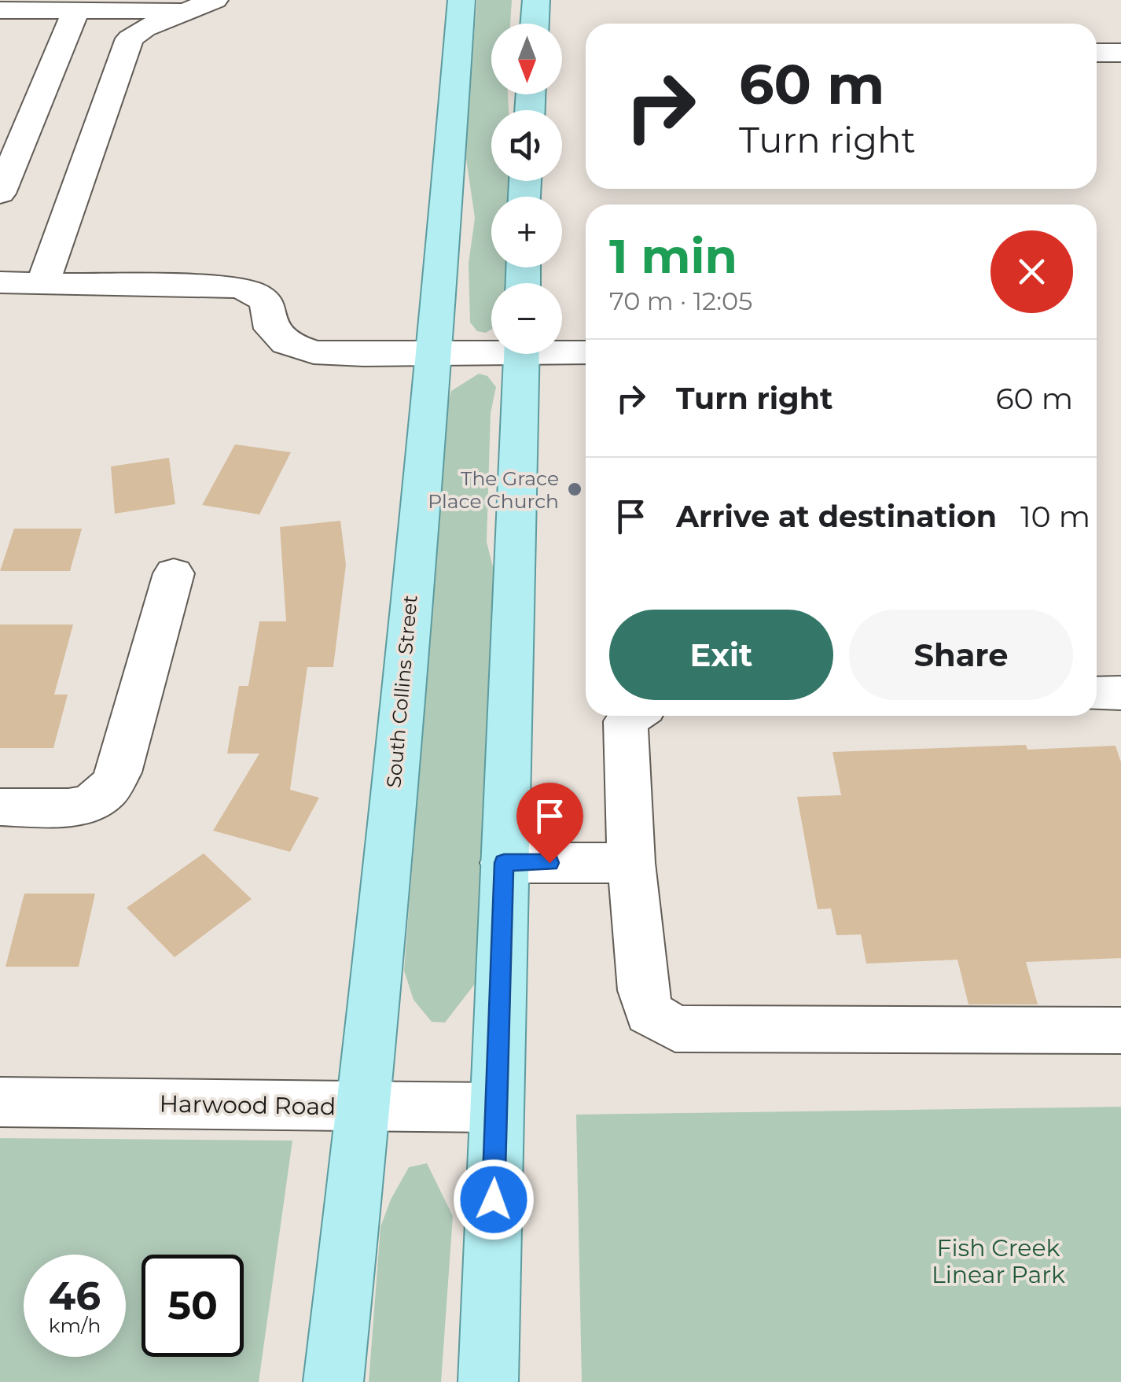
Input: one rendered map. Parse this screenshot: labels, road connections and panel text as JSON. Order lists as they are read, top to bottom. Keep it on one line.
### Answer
{"streets":{"main road":["South Collins Street"],"street":["Harwood Road"]},"crossings":[["South Collins Street","Harwood Road"]],"parks":["Fish Creek Linear Park"],"places":["The Grace Place Church"],"north":"bottom","page":{"map_buttons":["+","−"],"turn":["60 m","Turn right"],"heading":["1 min","70 m · 12:05"],"list":[{"name":"Turn right","value":"60 m"},{"name":"Arrive at destination","value":"10 m"}],"buttons":["Exit","Share"],"speed":"46 km/h","limit":"50"}}
